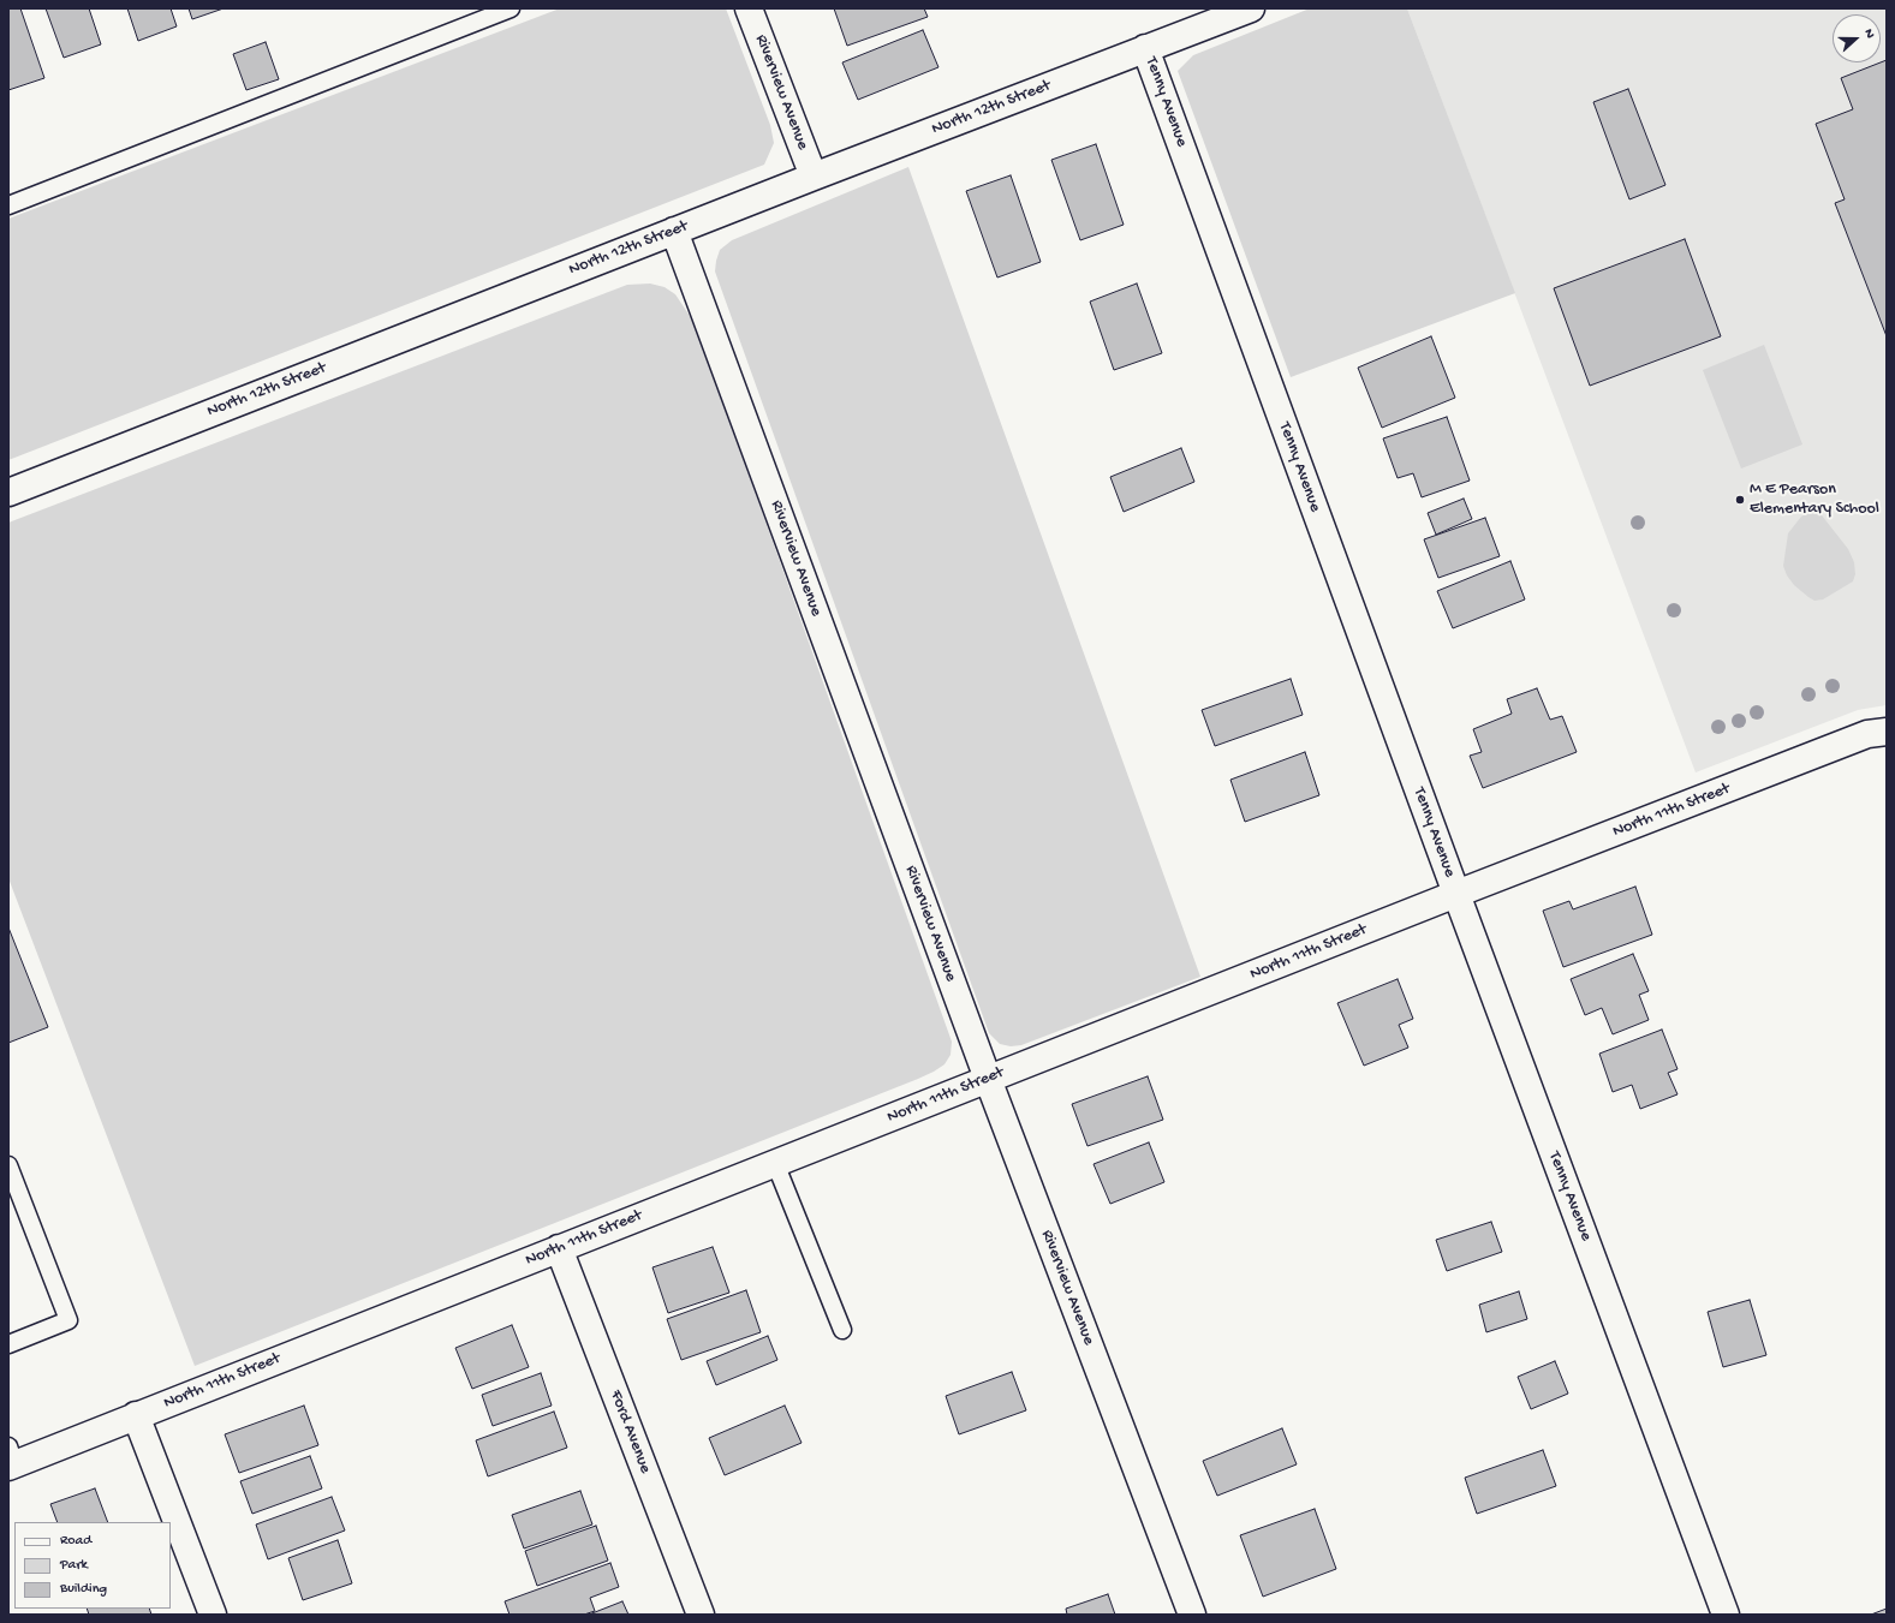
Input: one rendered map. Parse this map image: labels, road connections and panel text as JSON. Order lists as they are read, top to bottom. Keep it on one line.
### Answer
{"streets":{"street":["Riverview Avenue","Tenny Avenue","North 12th Street","North 11th Street","Ford Avenue"]},"crossings":[["Riverview Avenue","North 12th Street"],["Riverview Avenue","North 11th Street"],["Tenny Avenue","North 12th Street"],["Tenny Avenue","North 11th Street"],["North 11th Street","Ford Avenue"]],"places":["M E Pearson Elementary School"],"legend":["Road","Park","Building"],"north":"right"}
